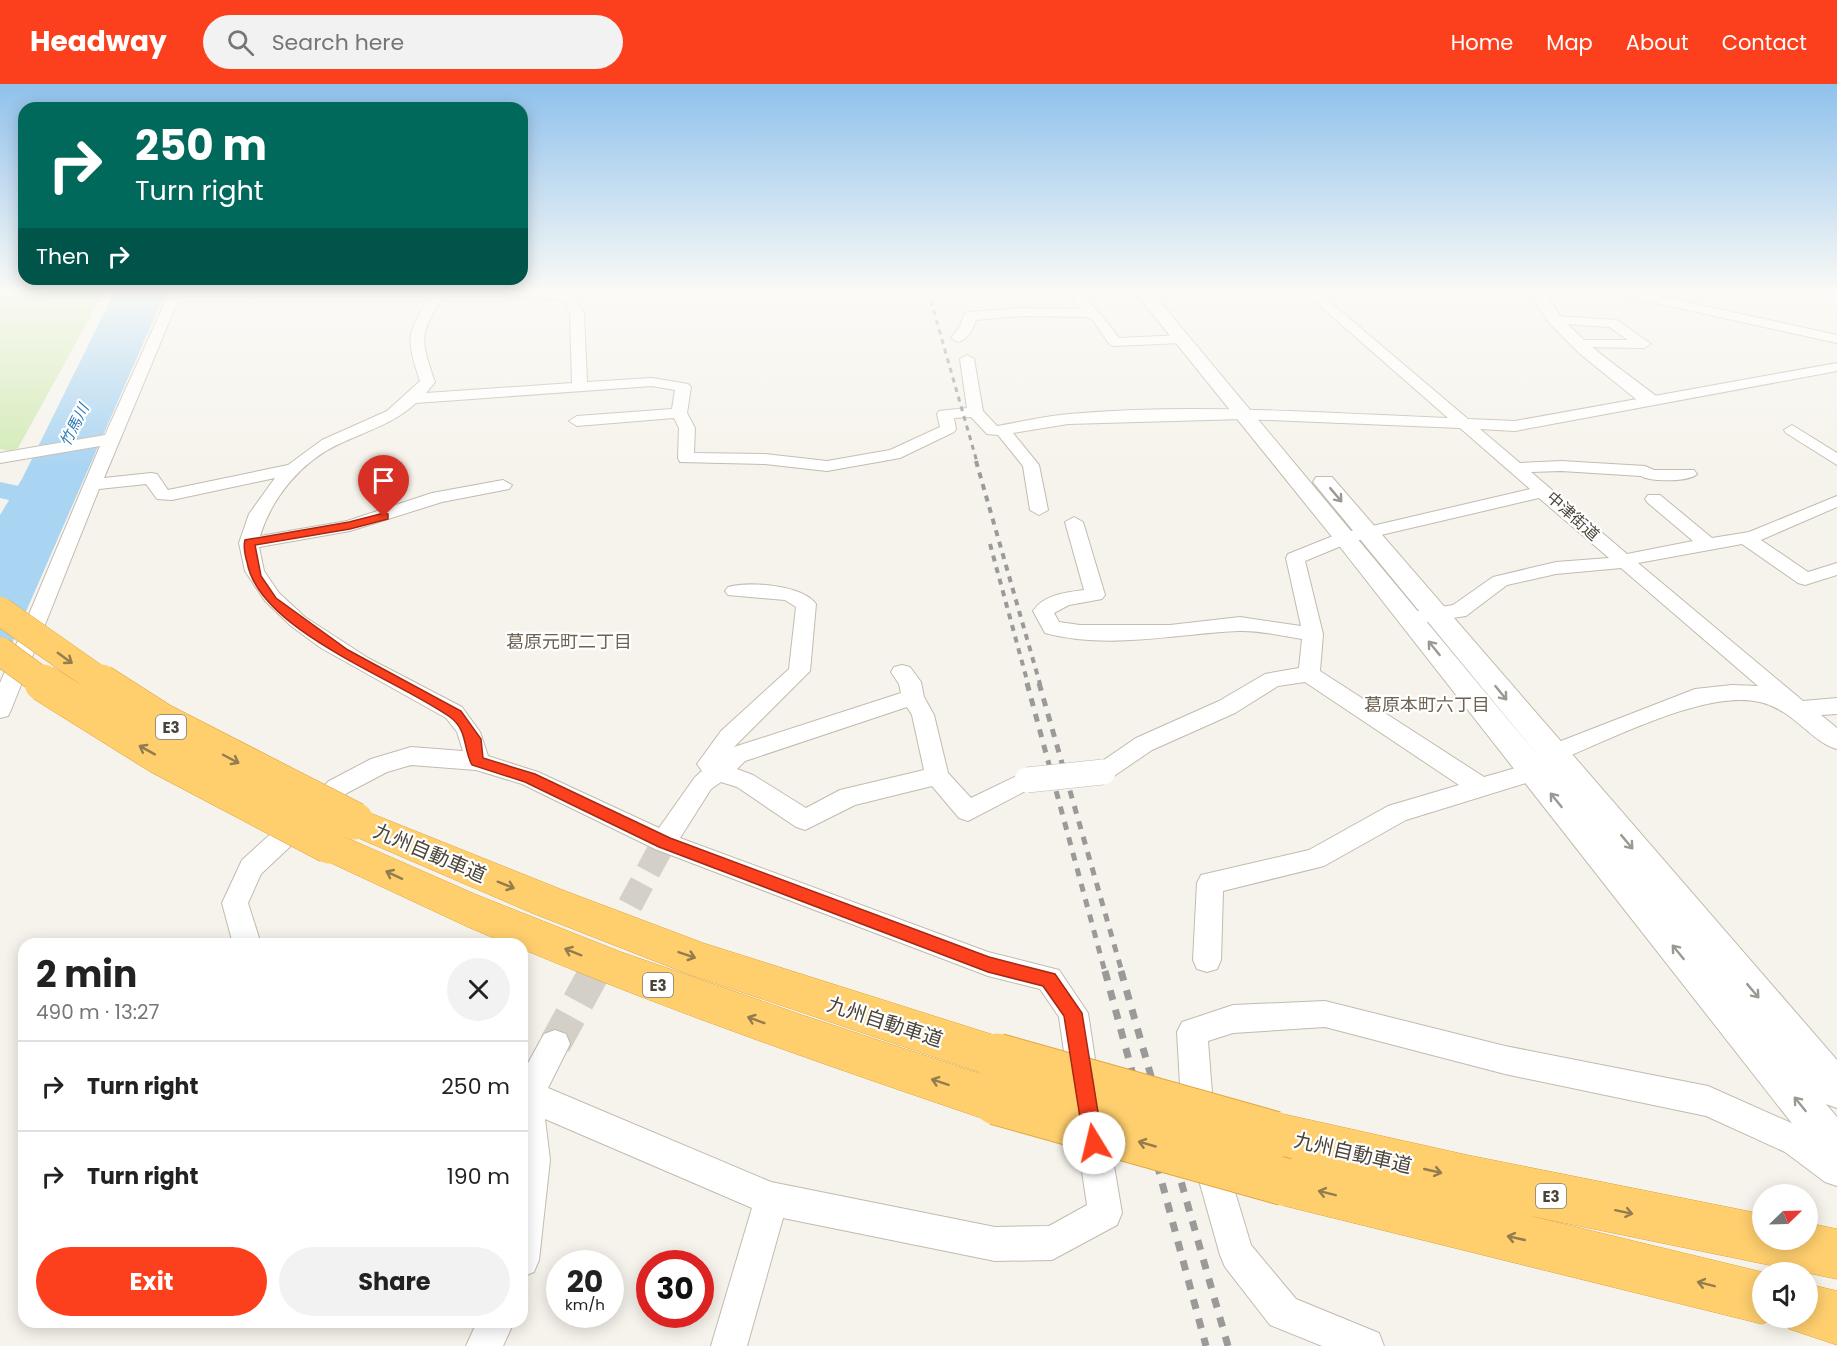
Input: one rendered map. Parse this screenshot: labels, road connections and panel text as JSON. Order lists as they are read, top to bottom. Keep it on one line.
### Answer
{"streets":{"highway":["E3","九州自動車道"],"street":["中津街道"]},"districts":["葛原元町二丁目","葛原本町六丁目"],"water":["竹馬川"],"north":"top right","page":{"header":"Headway","search":"Search here","nav":["Home","Map","About","Contact"],"turn":["250 m","Turn right"],"then":"Then","heading":["2 min","490 m · 13:27"],"list":[{"name":"Turn right","value":"250 m"},{"name":"Turn right","value":"190 m"}],"buttons":["Exit","Share"],"speed":"20 km/h","limit":"30"}}
